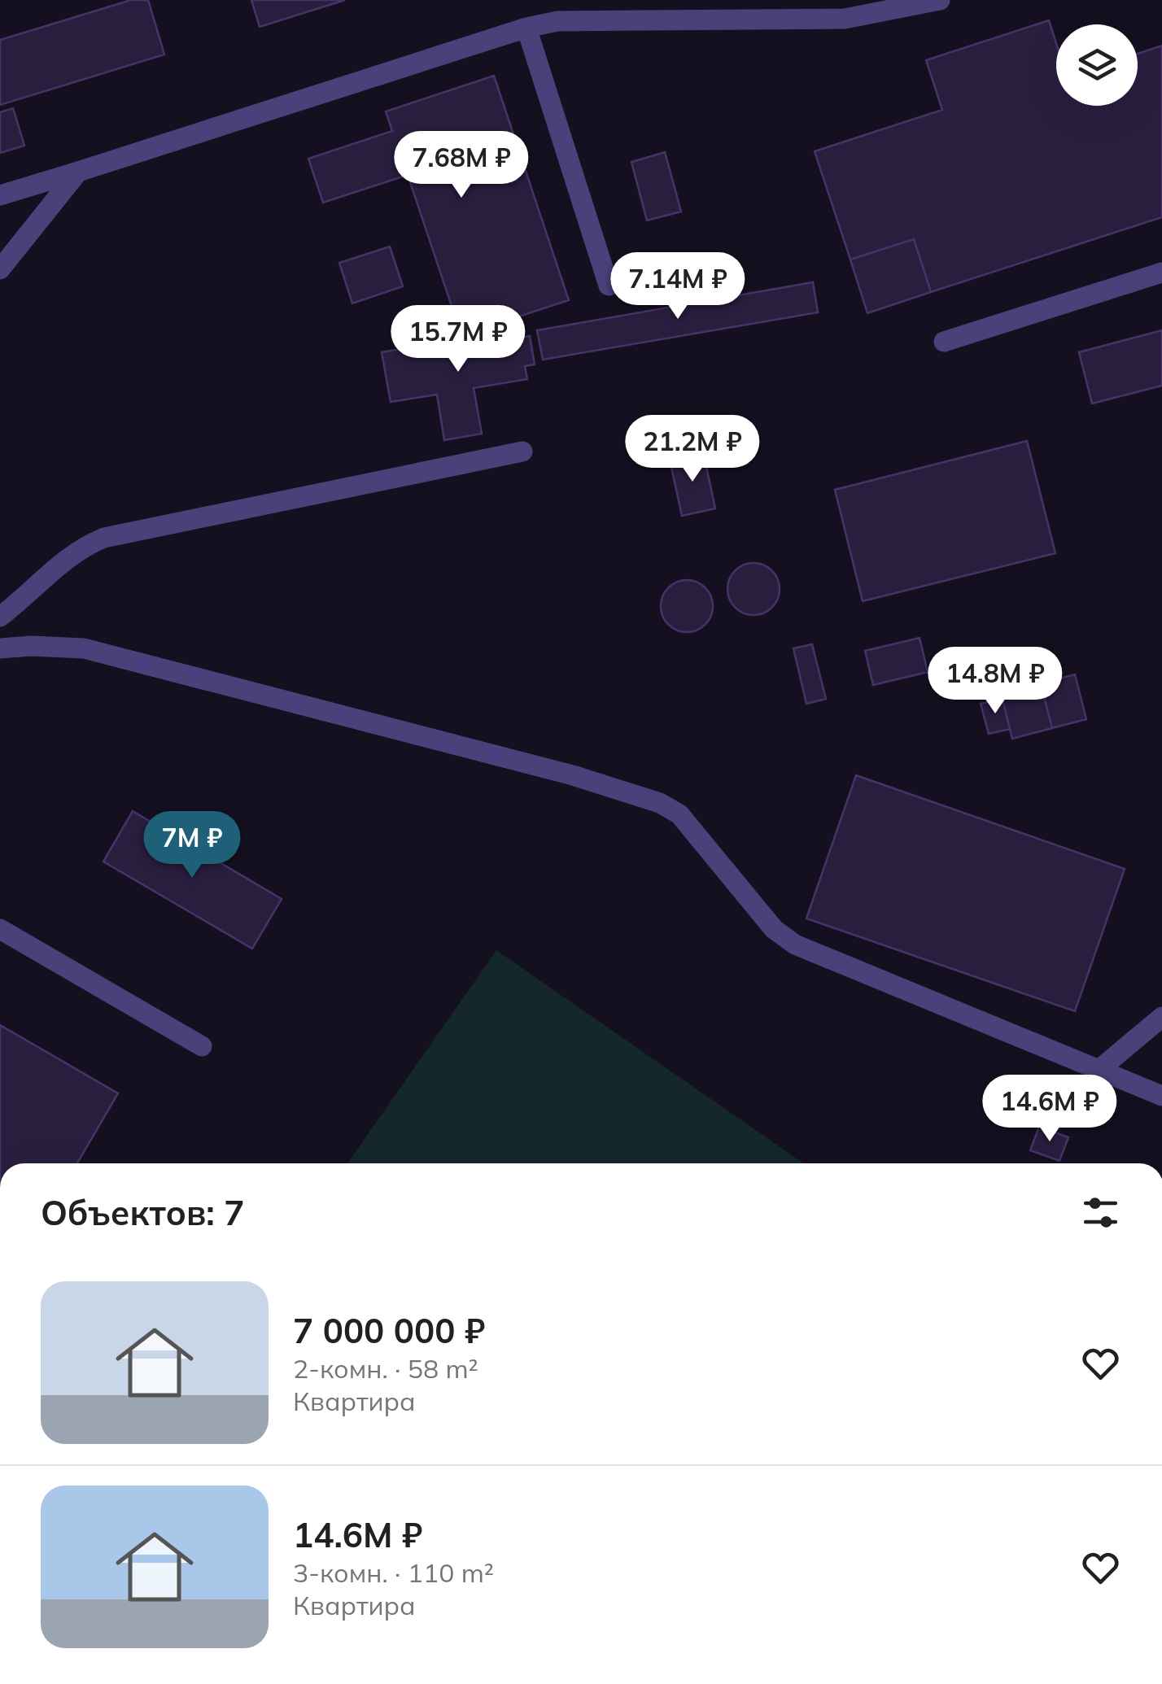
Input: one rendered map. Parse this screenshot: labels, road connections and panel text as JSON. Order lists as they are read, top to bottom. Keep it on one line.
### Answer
{"page":{"price":["7.68M ₽","7.14M ₽","15.7M ₽","21.2M ₽","14.8M ₽","7M ₽","14.6M ₽"],"heading":"Объектов: 7","list":[{"name":"7 000 000 ₽","note":"2-комн. · 58 m² · Квартира"},{"name":"14.6M ₽","note":"3-комн. · 110 m² · Квартира"}]}}
